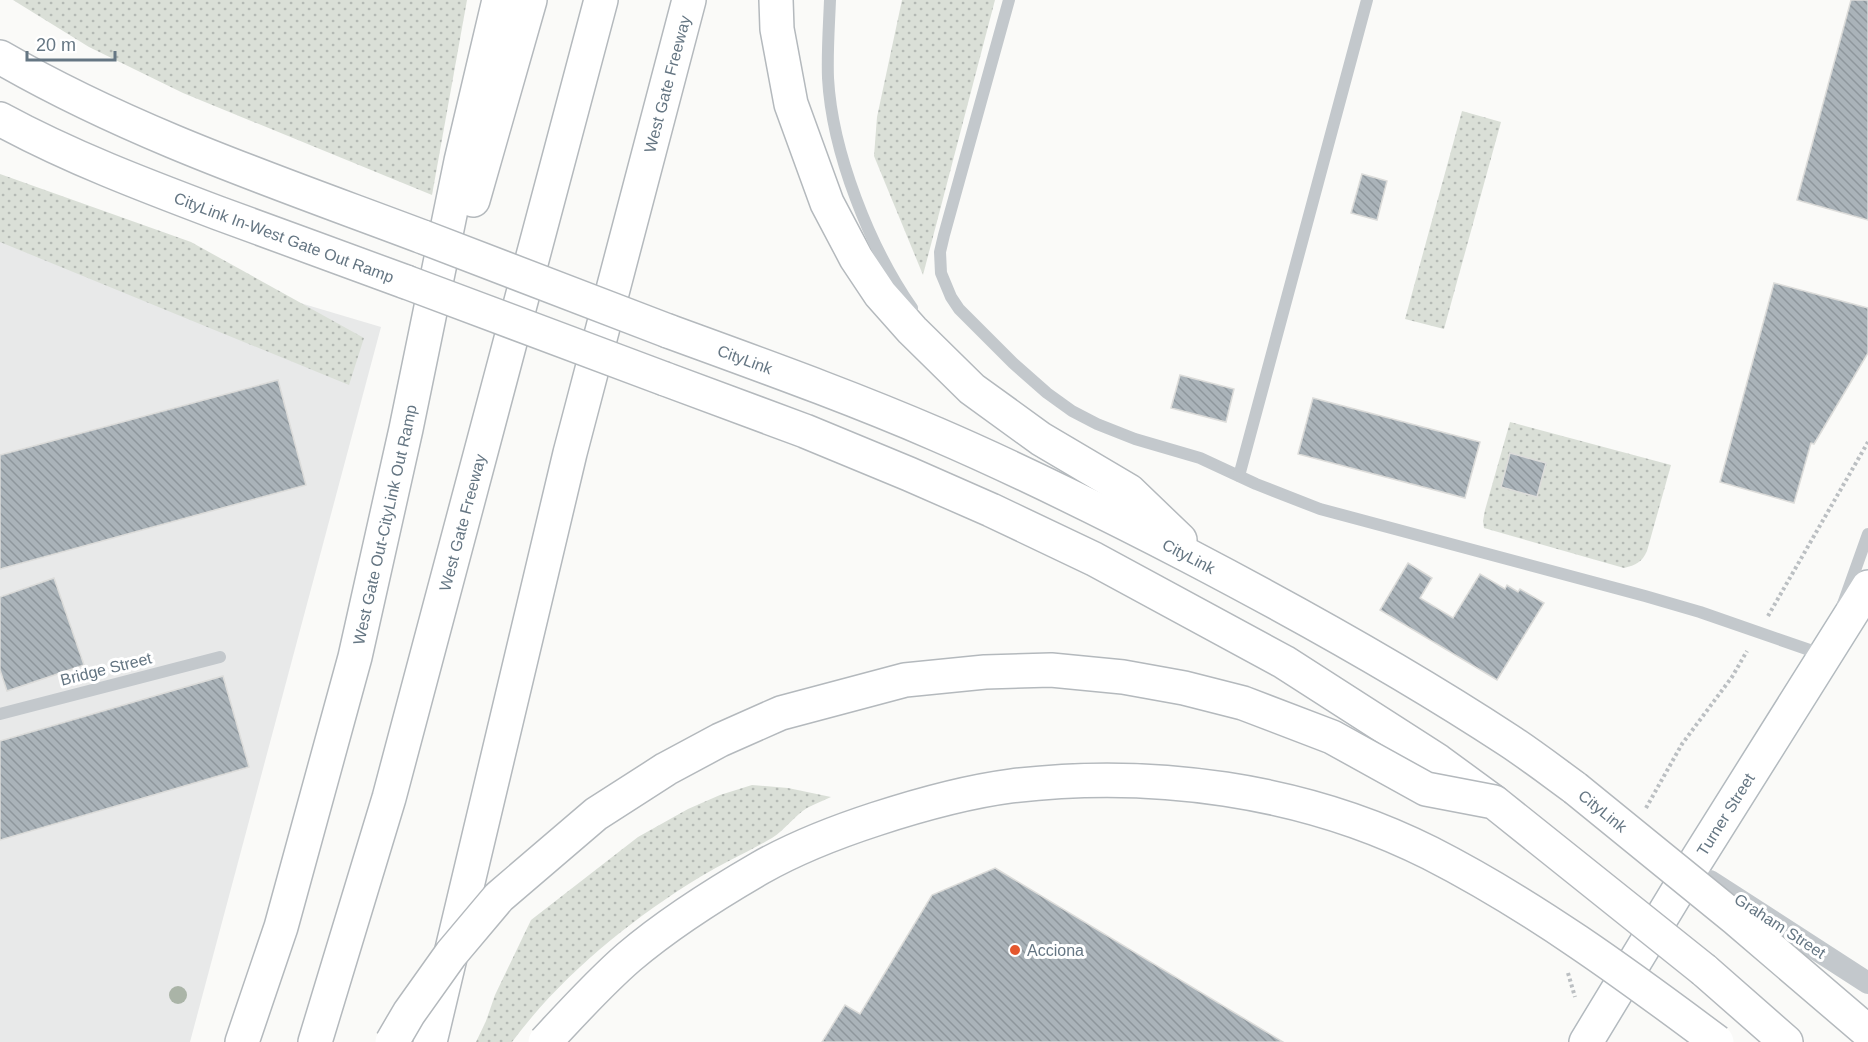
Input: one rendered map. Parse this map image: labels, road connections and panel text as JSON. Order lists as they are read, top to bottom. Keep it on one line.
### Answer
{"streets":{"main road":["West Gate Freeway","CityLink In-West Gate Out Ramp","CityLink","West Gate Out-CityLink Out Ramp","Turner Street"],"street":["Graham Street"],"lane":["Bridge Street"]},"crossings":[["Turner Street","Graham Street"]],"places":["Acciona"],"scale_bar":"20 m"}
